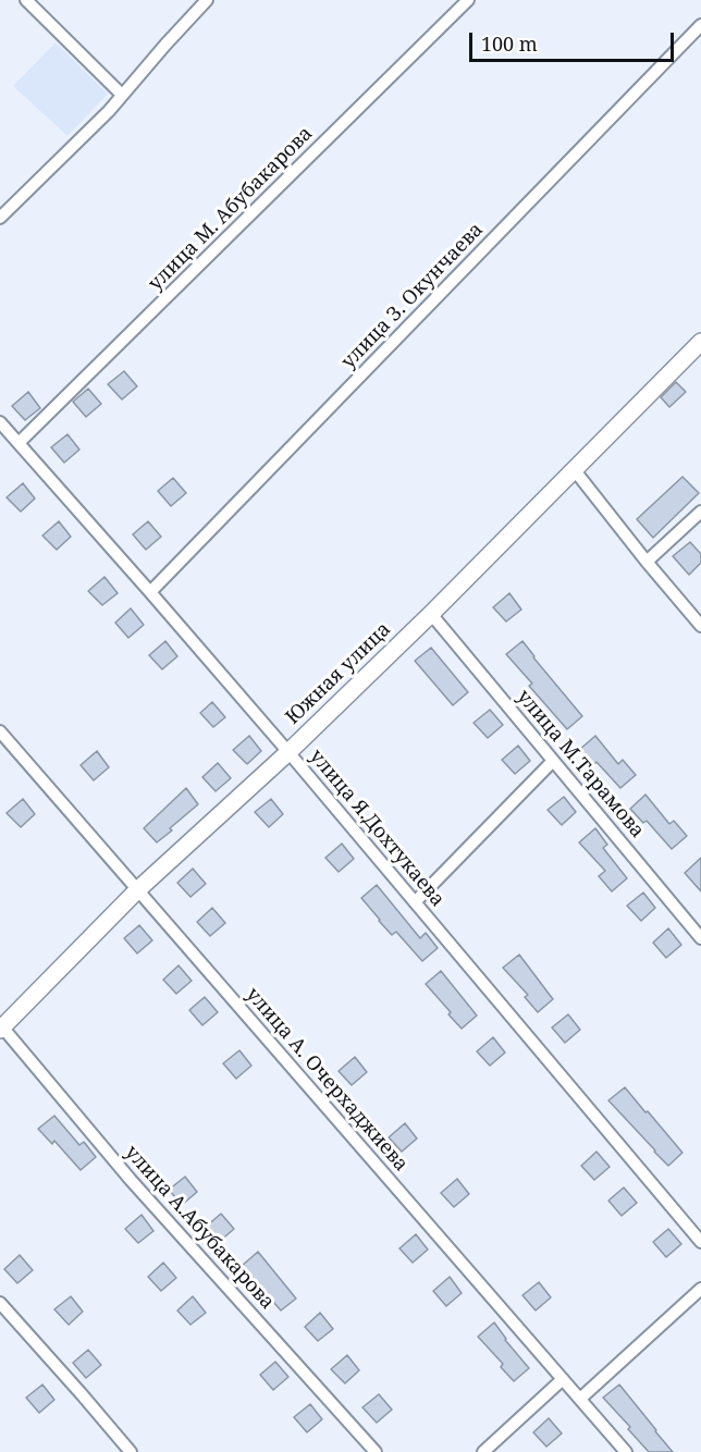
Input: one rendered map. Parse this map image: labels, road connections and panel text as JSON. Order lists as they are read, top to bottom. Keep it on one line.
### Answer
{"streets":{"main road":["Южная улица"],"street":["улица М. Абубакарова","улица З. Окунчаева","улица М.Тарамова","улица Я.Дохтукаева","улица А. Очерхаджиева","улица А.Абубакарова"]},"crossings":[["улица М. Абубакарова","улица Я.Дохтукаева"],["улица З. Окунчаева","улица Я.Дохтукаева"],["Южная улица","улица М.Тарамова"],["Южная улица","улица Я.Дохтукаева"],["Южная улица","улица А. Очерхаджиева"],["Южная улица","улица А.Абубакарова"]],"scale_bar":"100 m"}
